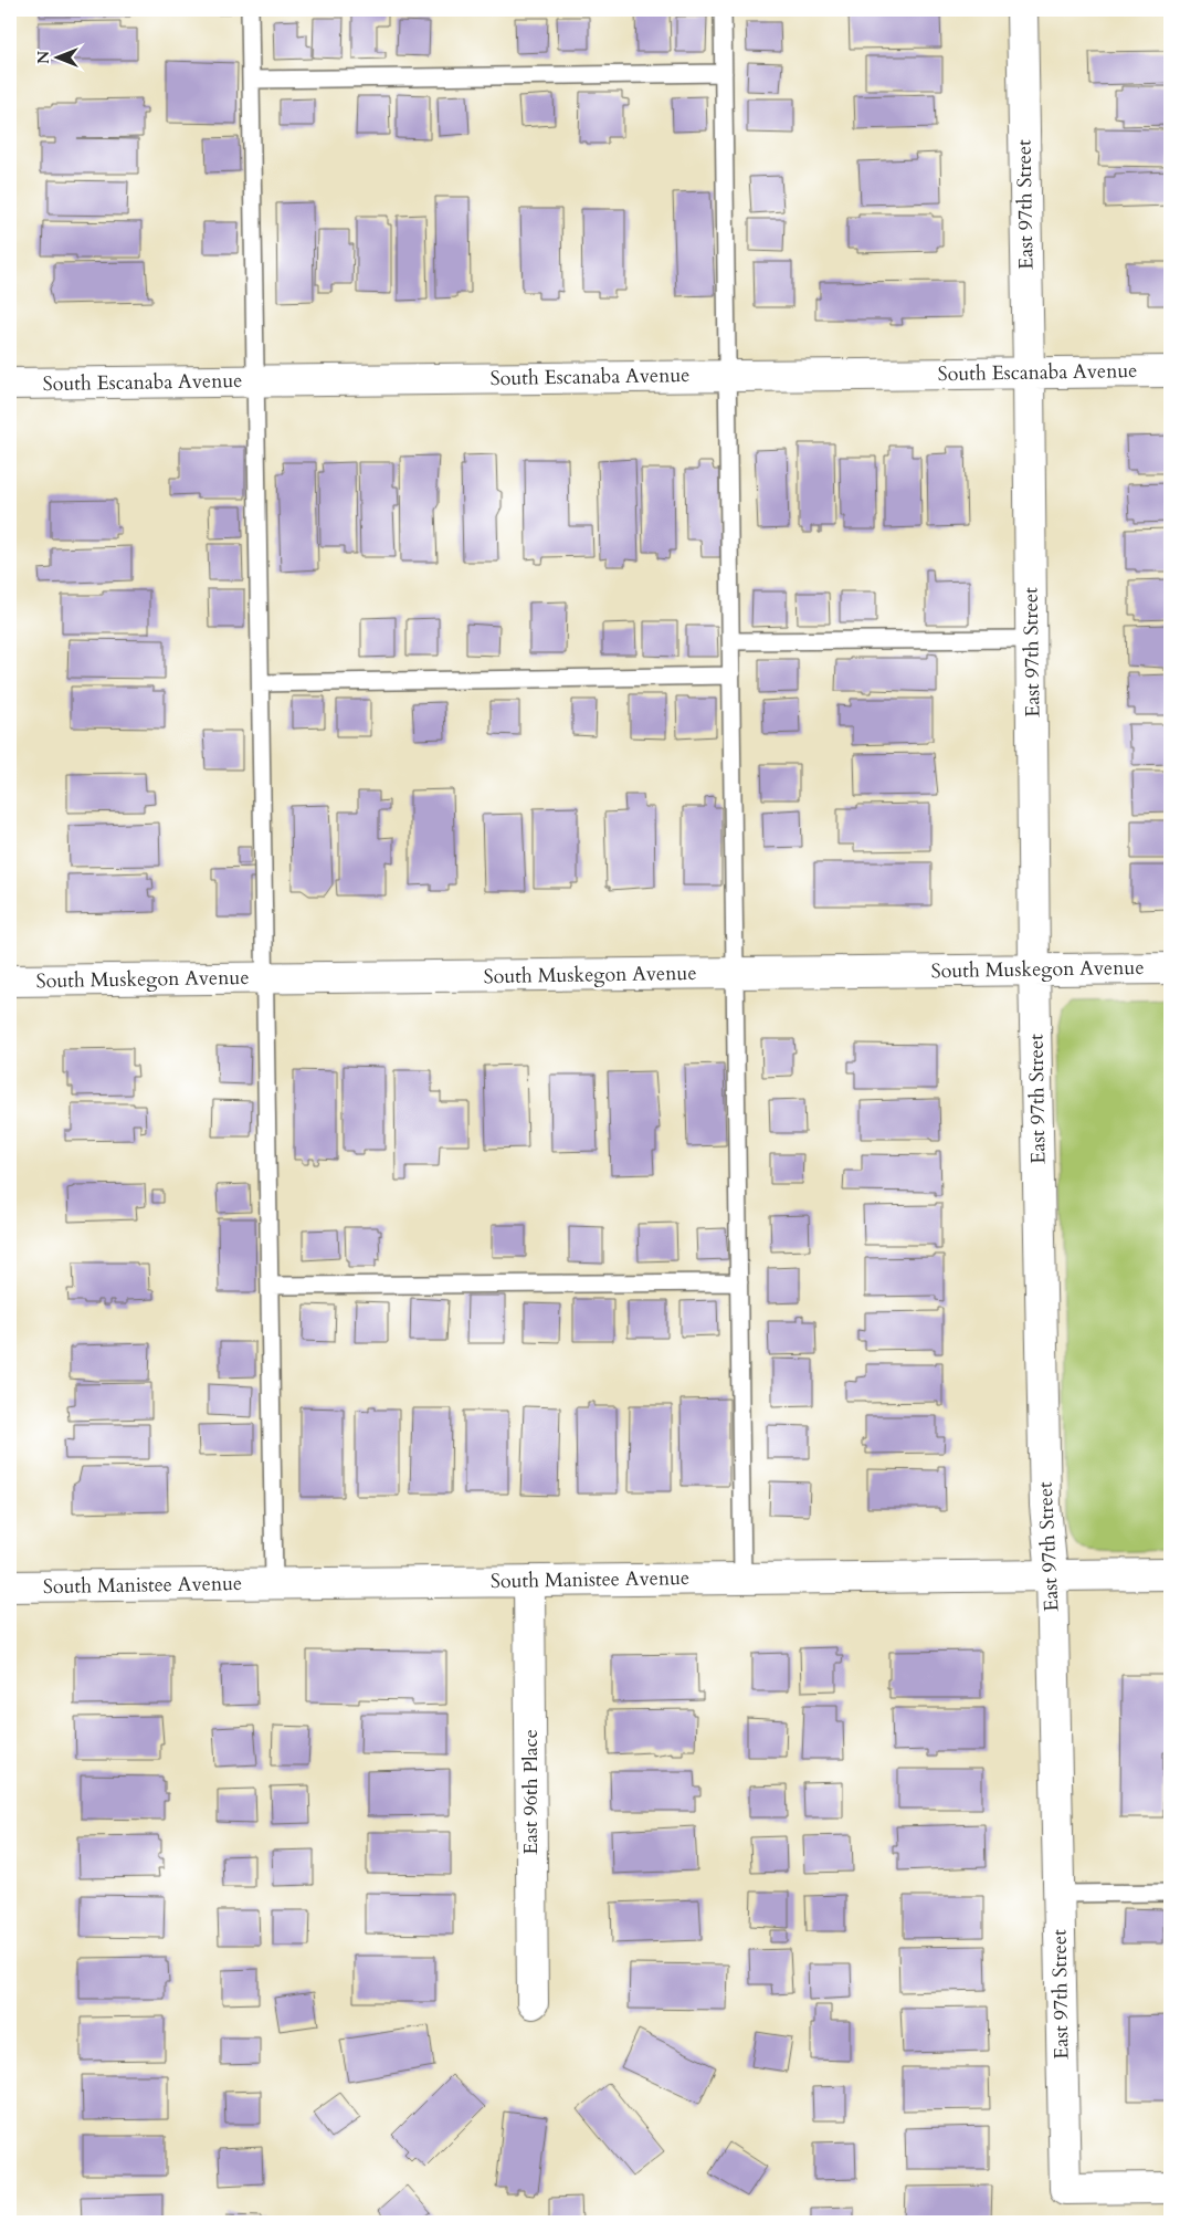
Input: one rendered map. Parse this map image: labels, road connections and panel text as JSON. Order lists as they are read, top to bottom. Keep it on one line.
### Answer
{"streets":{"street":["East 97th Street","South Escanaba Avenue","South Muskegon Avenue","South Manistee Avenue","East 96th Place"]},"crossings":[["East 97th Street","South Escanaba Avenue"],["East 97th Street","South Muskegon Avenue"],["East 97th Street","South Manistee Avenue"],["South Manistee Avenue","East 96th Place"]],"north":"left"}
